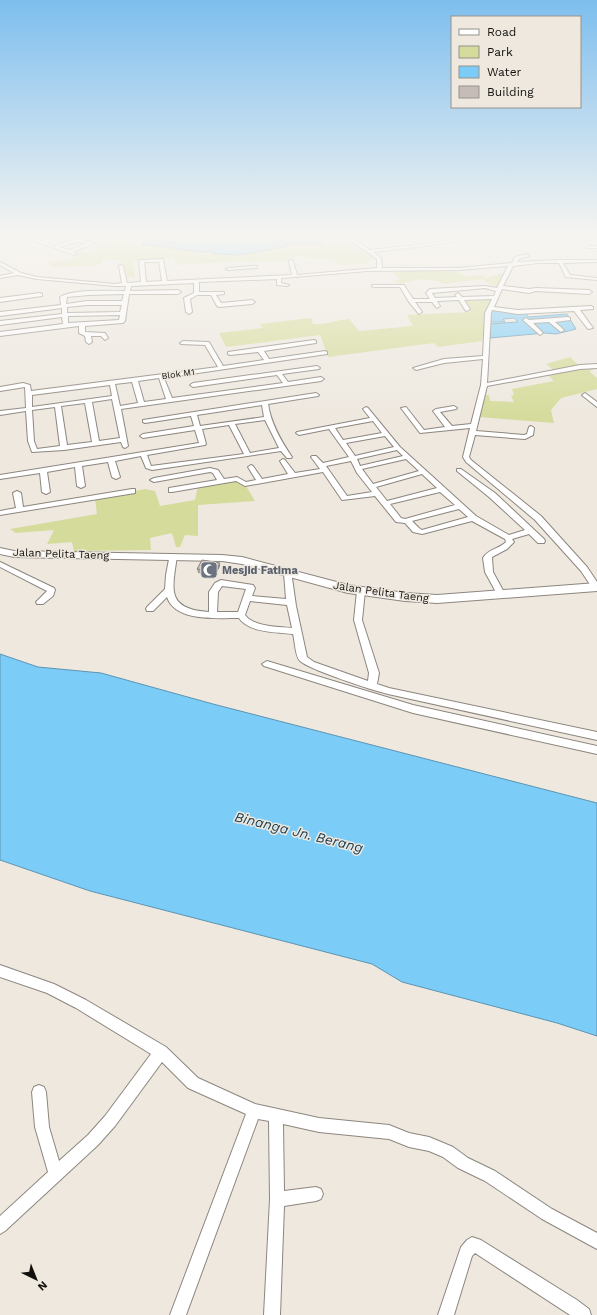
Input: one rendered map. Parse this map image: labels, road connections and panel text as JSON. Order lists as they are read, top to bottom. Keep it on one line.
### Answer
{"streets":{"street":["Blok M1","Jalan Pelita Taeng"]},"water":["Binanga Jn. Berang"],"places":{"mosque":["Mesjid Fatima"]},"legend":["Road","Park","Water","Building"],"north":"bottom right"}
